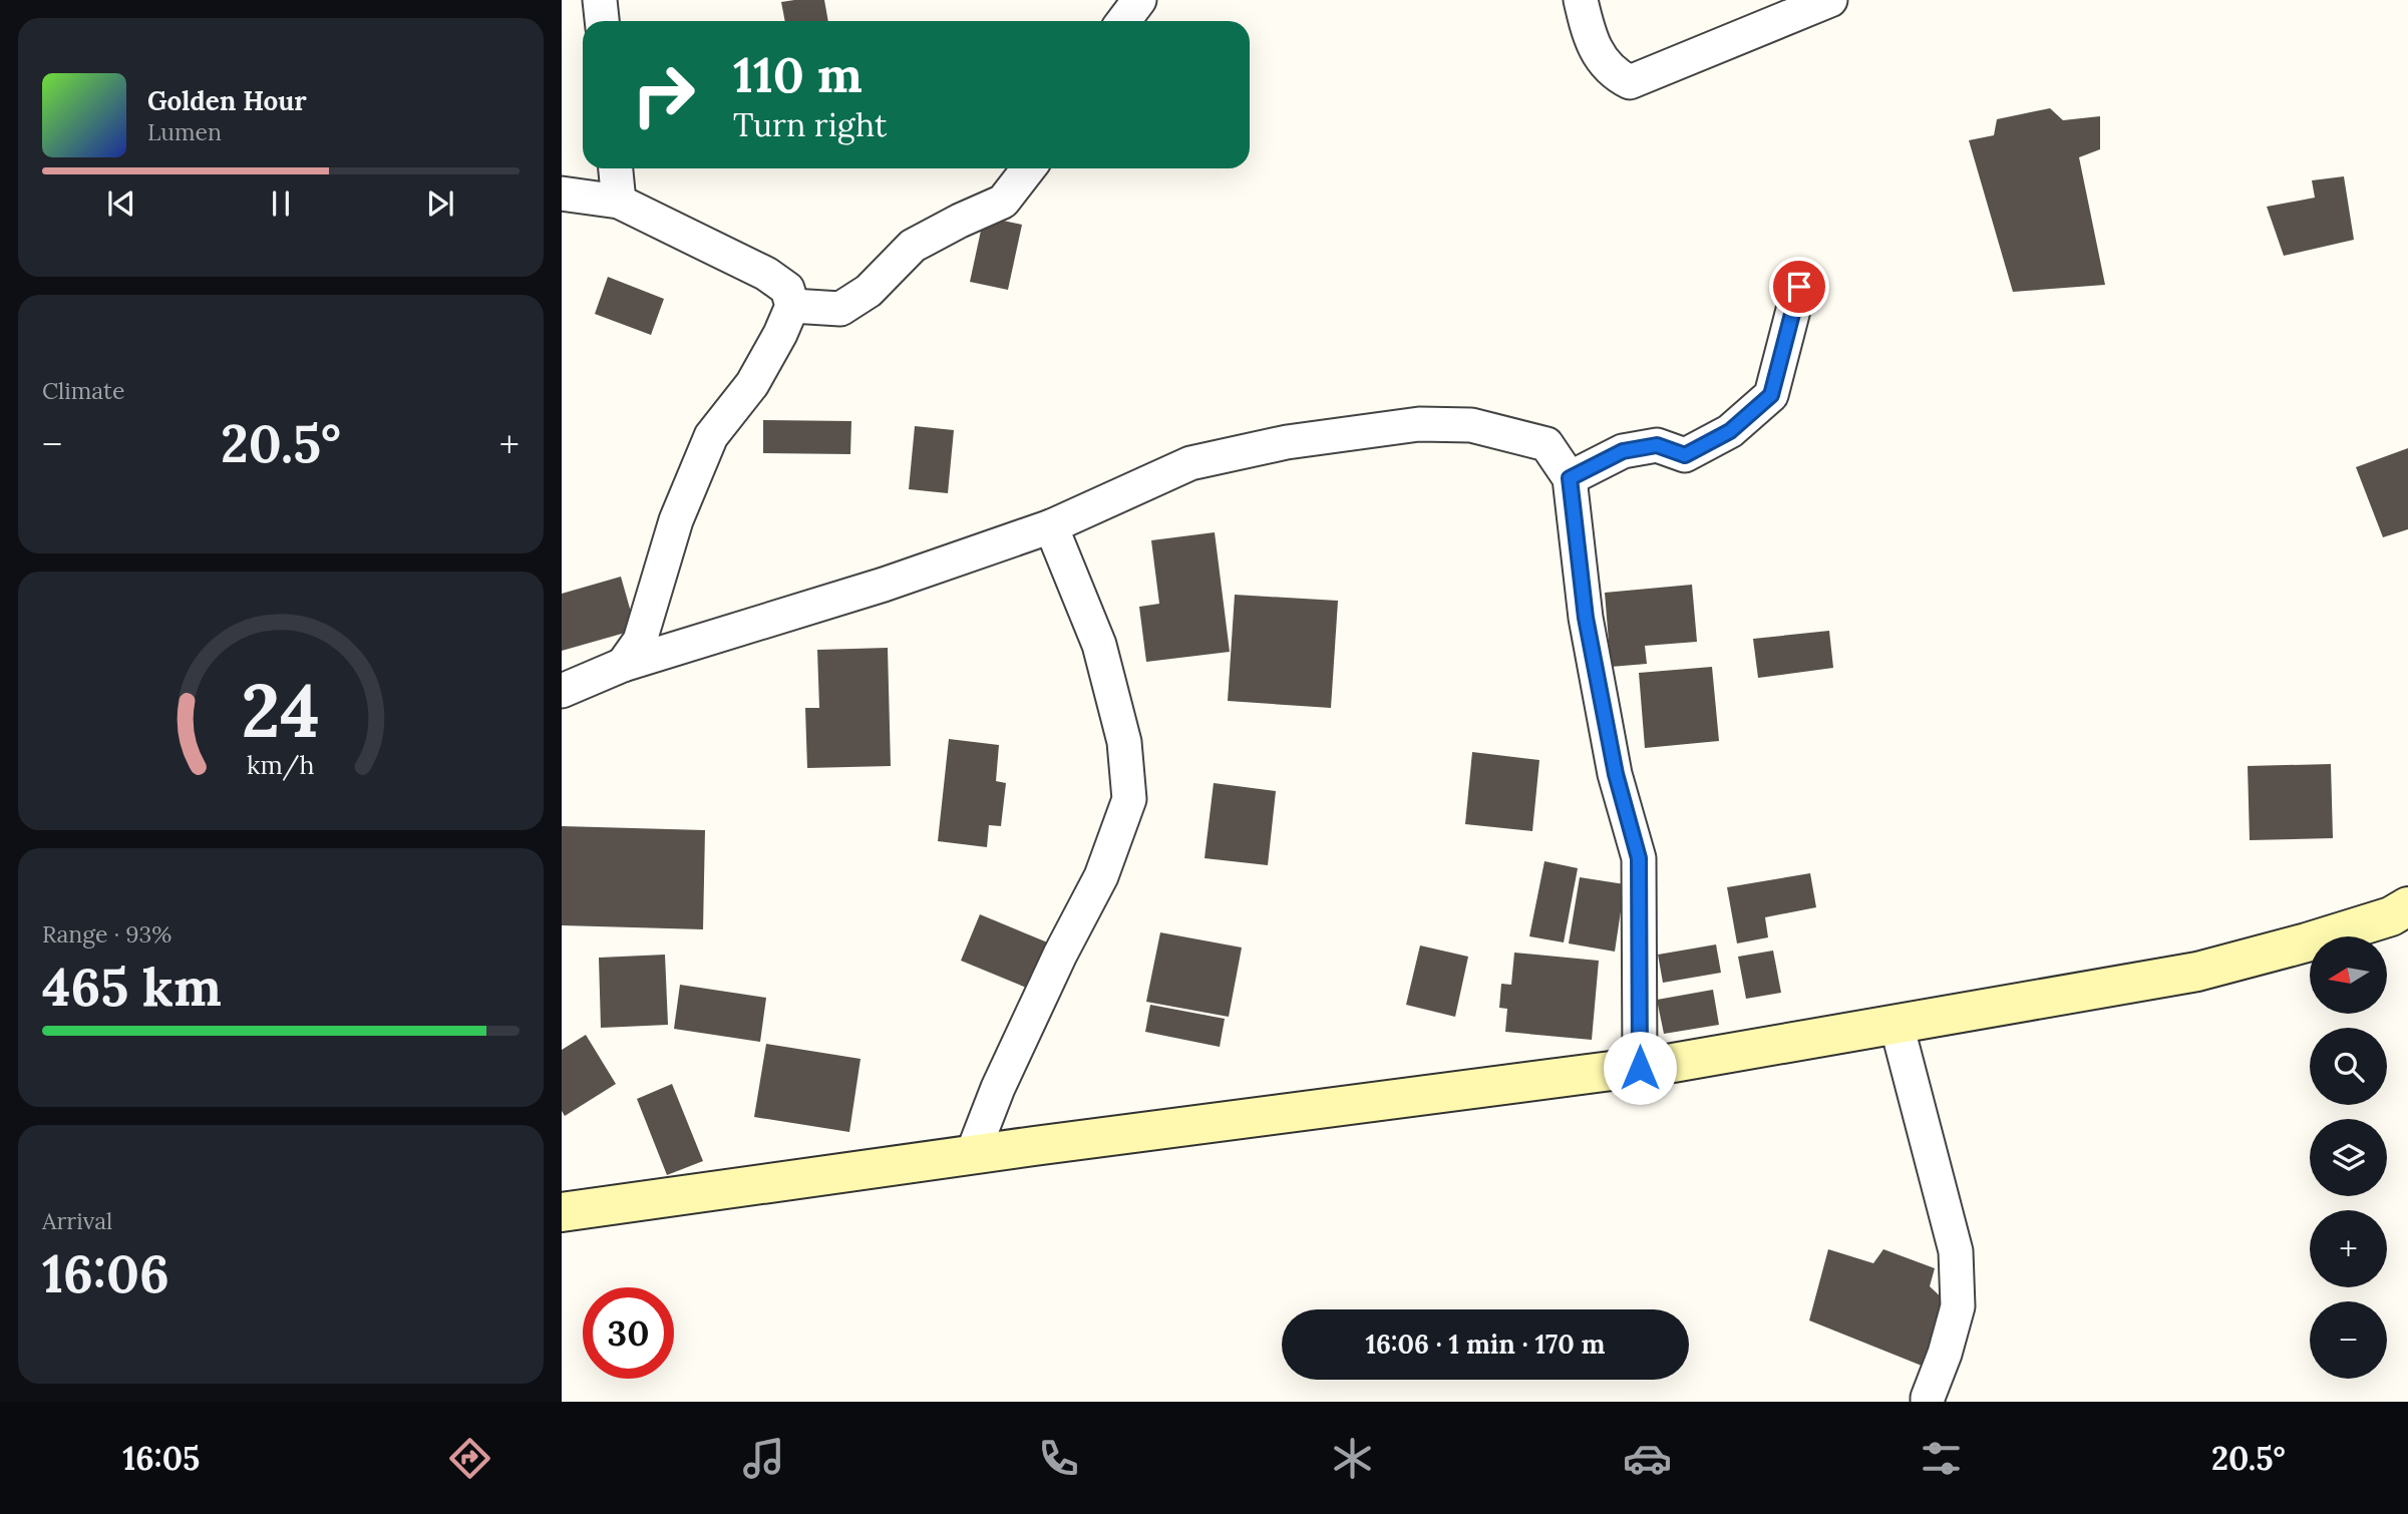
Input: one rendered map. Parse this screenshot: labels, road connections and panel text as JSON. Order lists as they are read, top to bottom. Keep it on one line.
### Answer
{"north":"left","page":{"turn":["110 m","Turn right"],"song":["Golden Hour","Lumen"],"tile":["Climate",["Range · 93%","465 km"],["Arrival","16:06"]],"heat":["−","20.5°","+"],"map_buttons":["+","−"],"limit":"30","trip":"16:06 · 1 min · 170 m","tabs":["16:05","20.5°"],"gauge":["24","km/h"]}}
